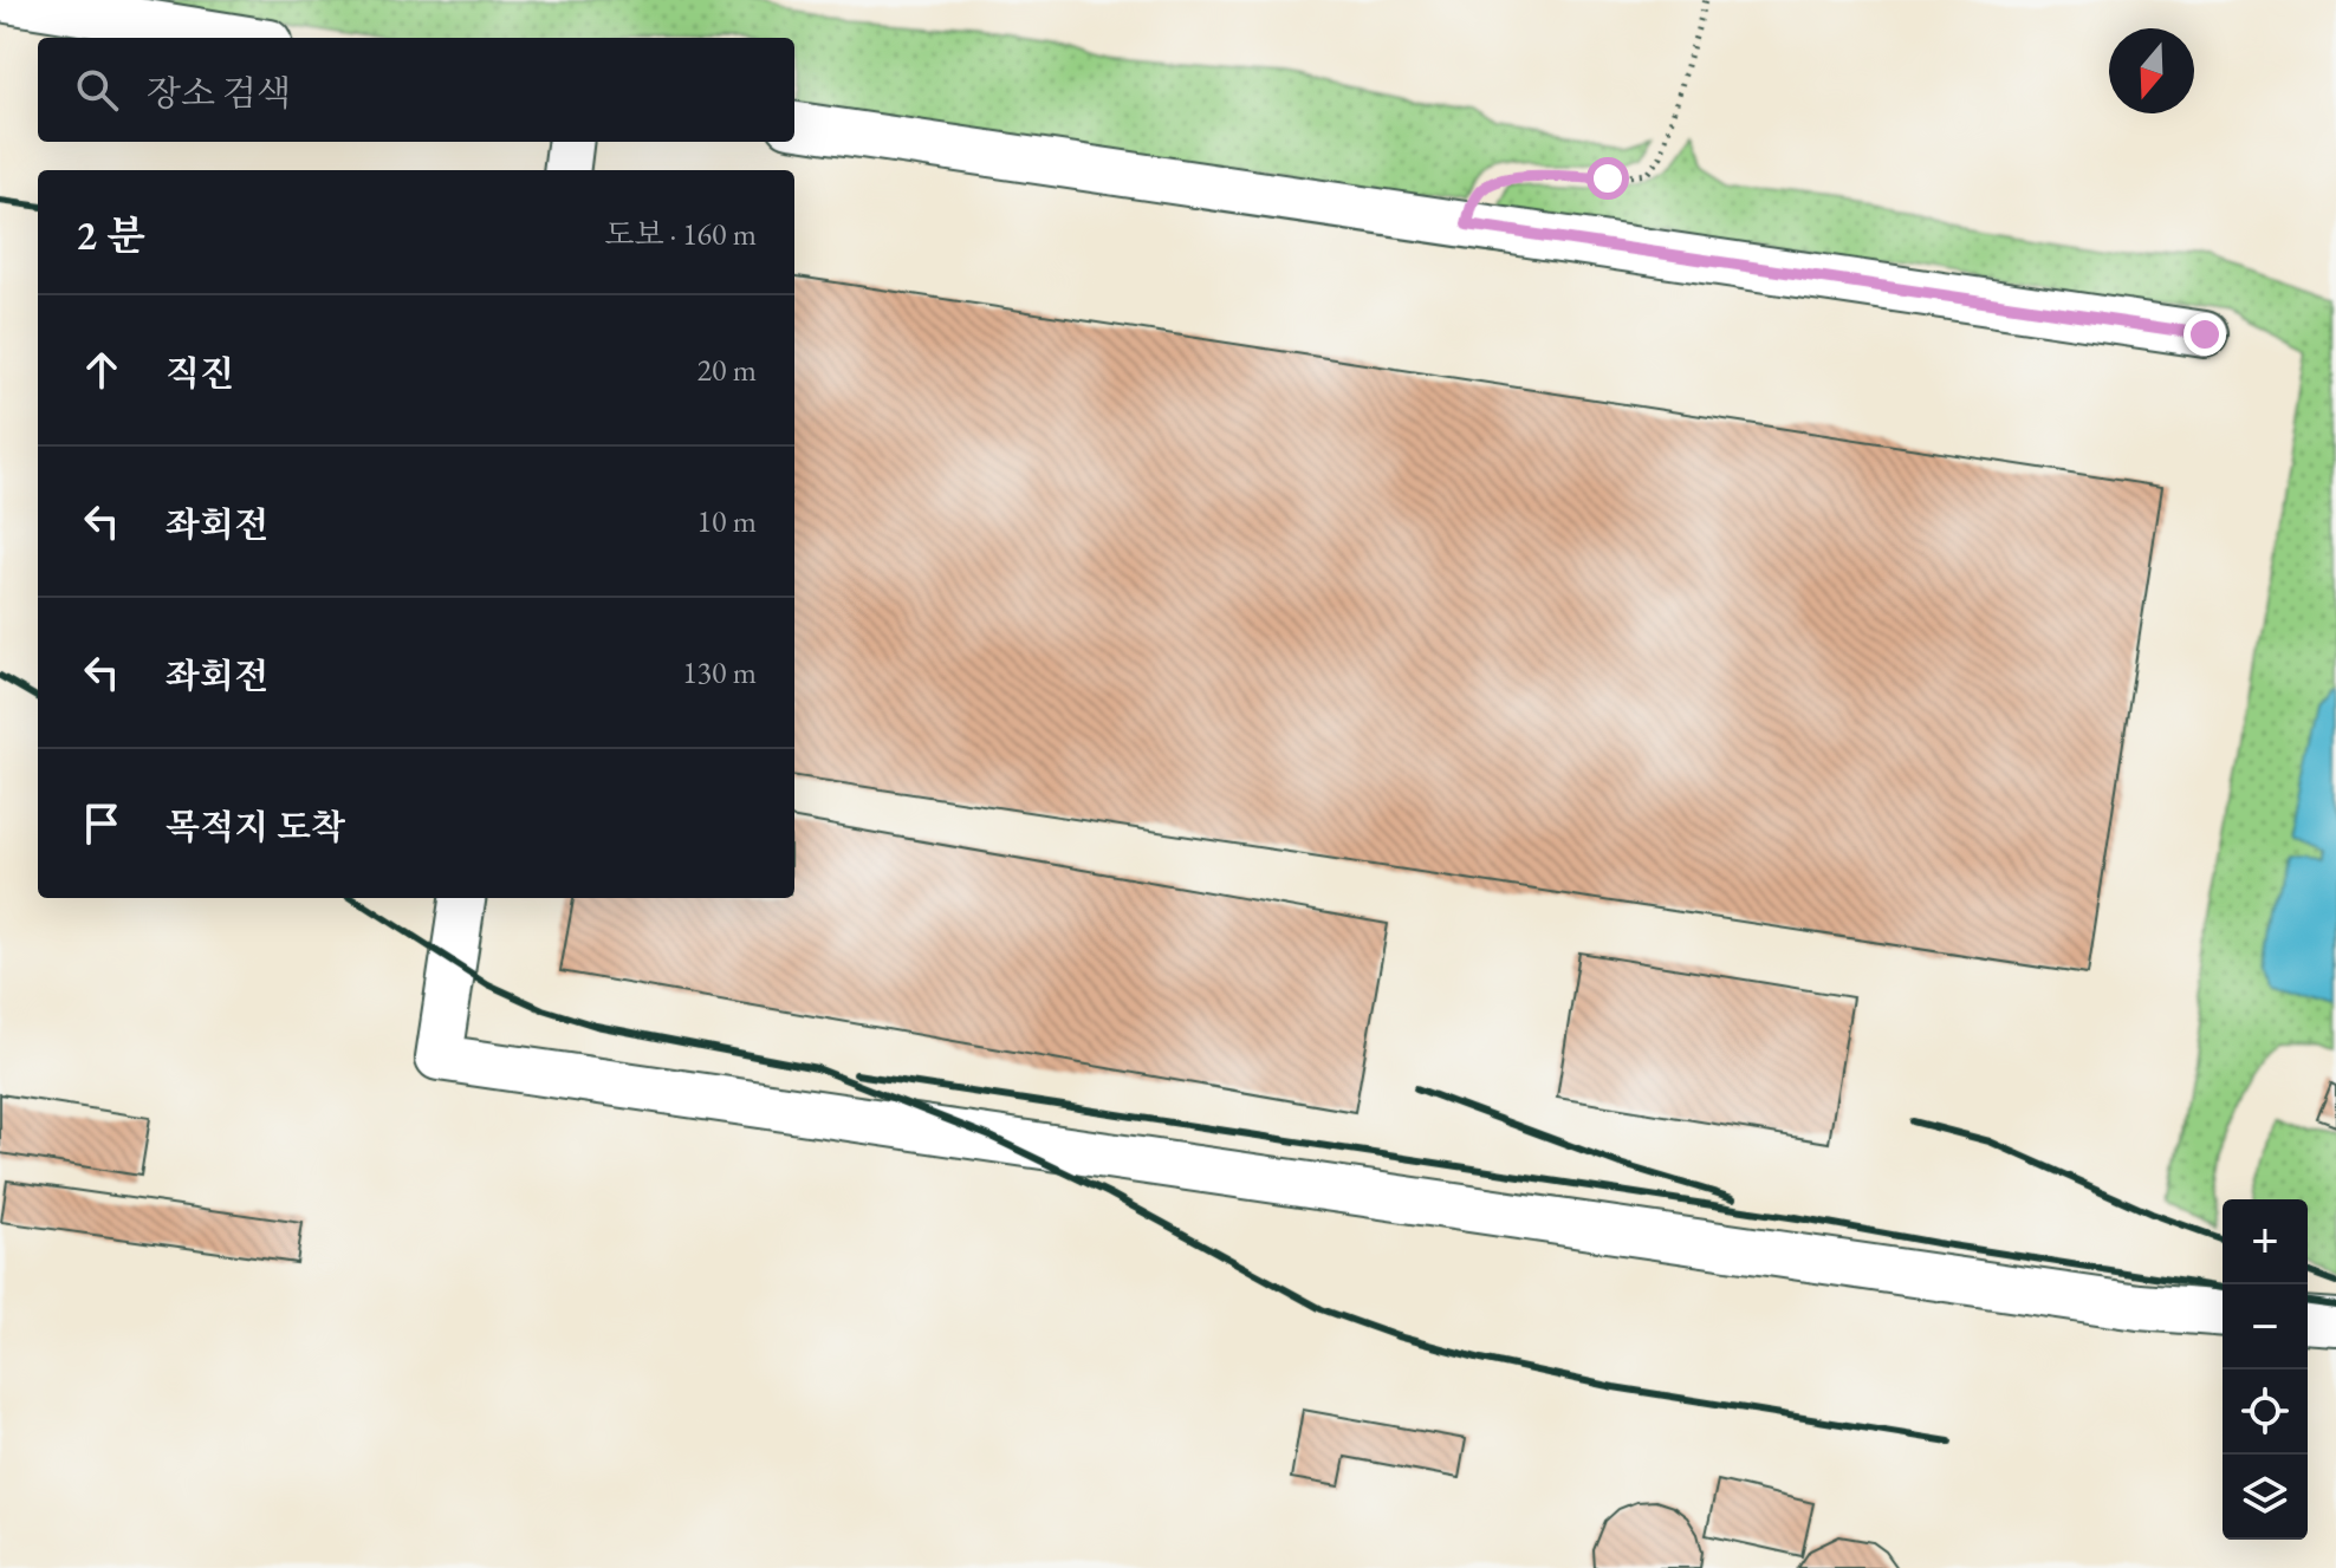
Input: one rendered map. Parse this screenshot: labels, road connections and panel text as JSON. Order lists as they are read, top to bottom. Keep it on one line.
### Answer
{"north":"bottom","page":{"search":"장소 검색","heading":["2 분","도보 · 160 m"],"list":[["직진","20 m"],["좌회전","10 m"],["좌회전","130 m"],"목적지 도착"],"map_buttons":["+","−"]}}
